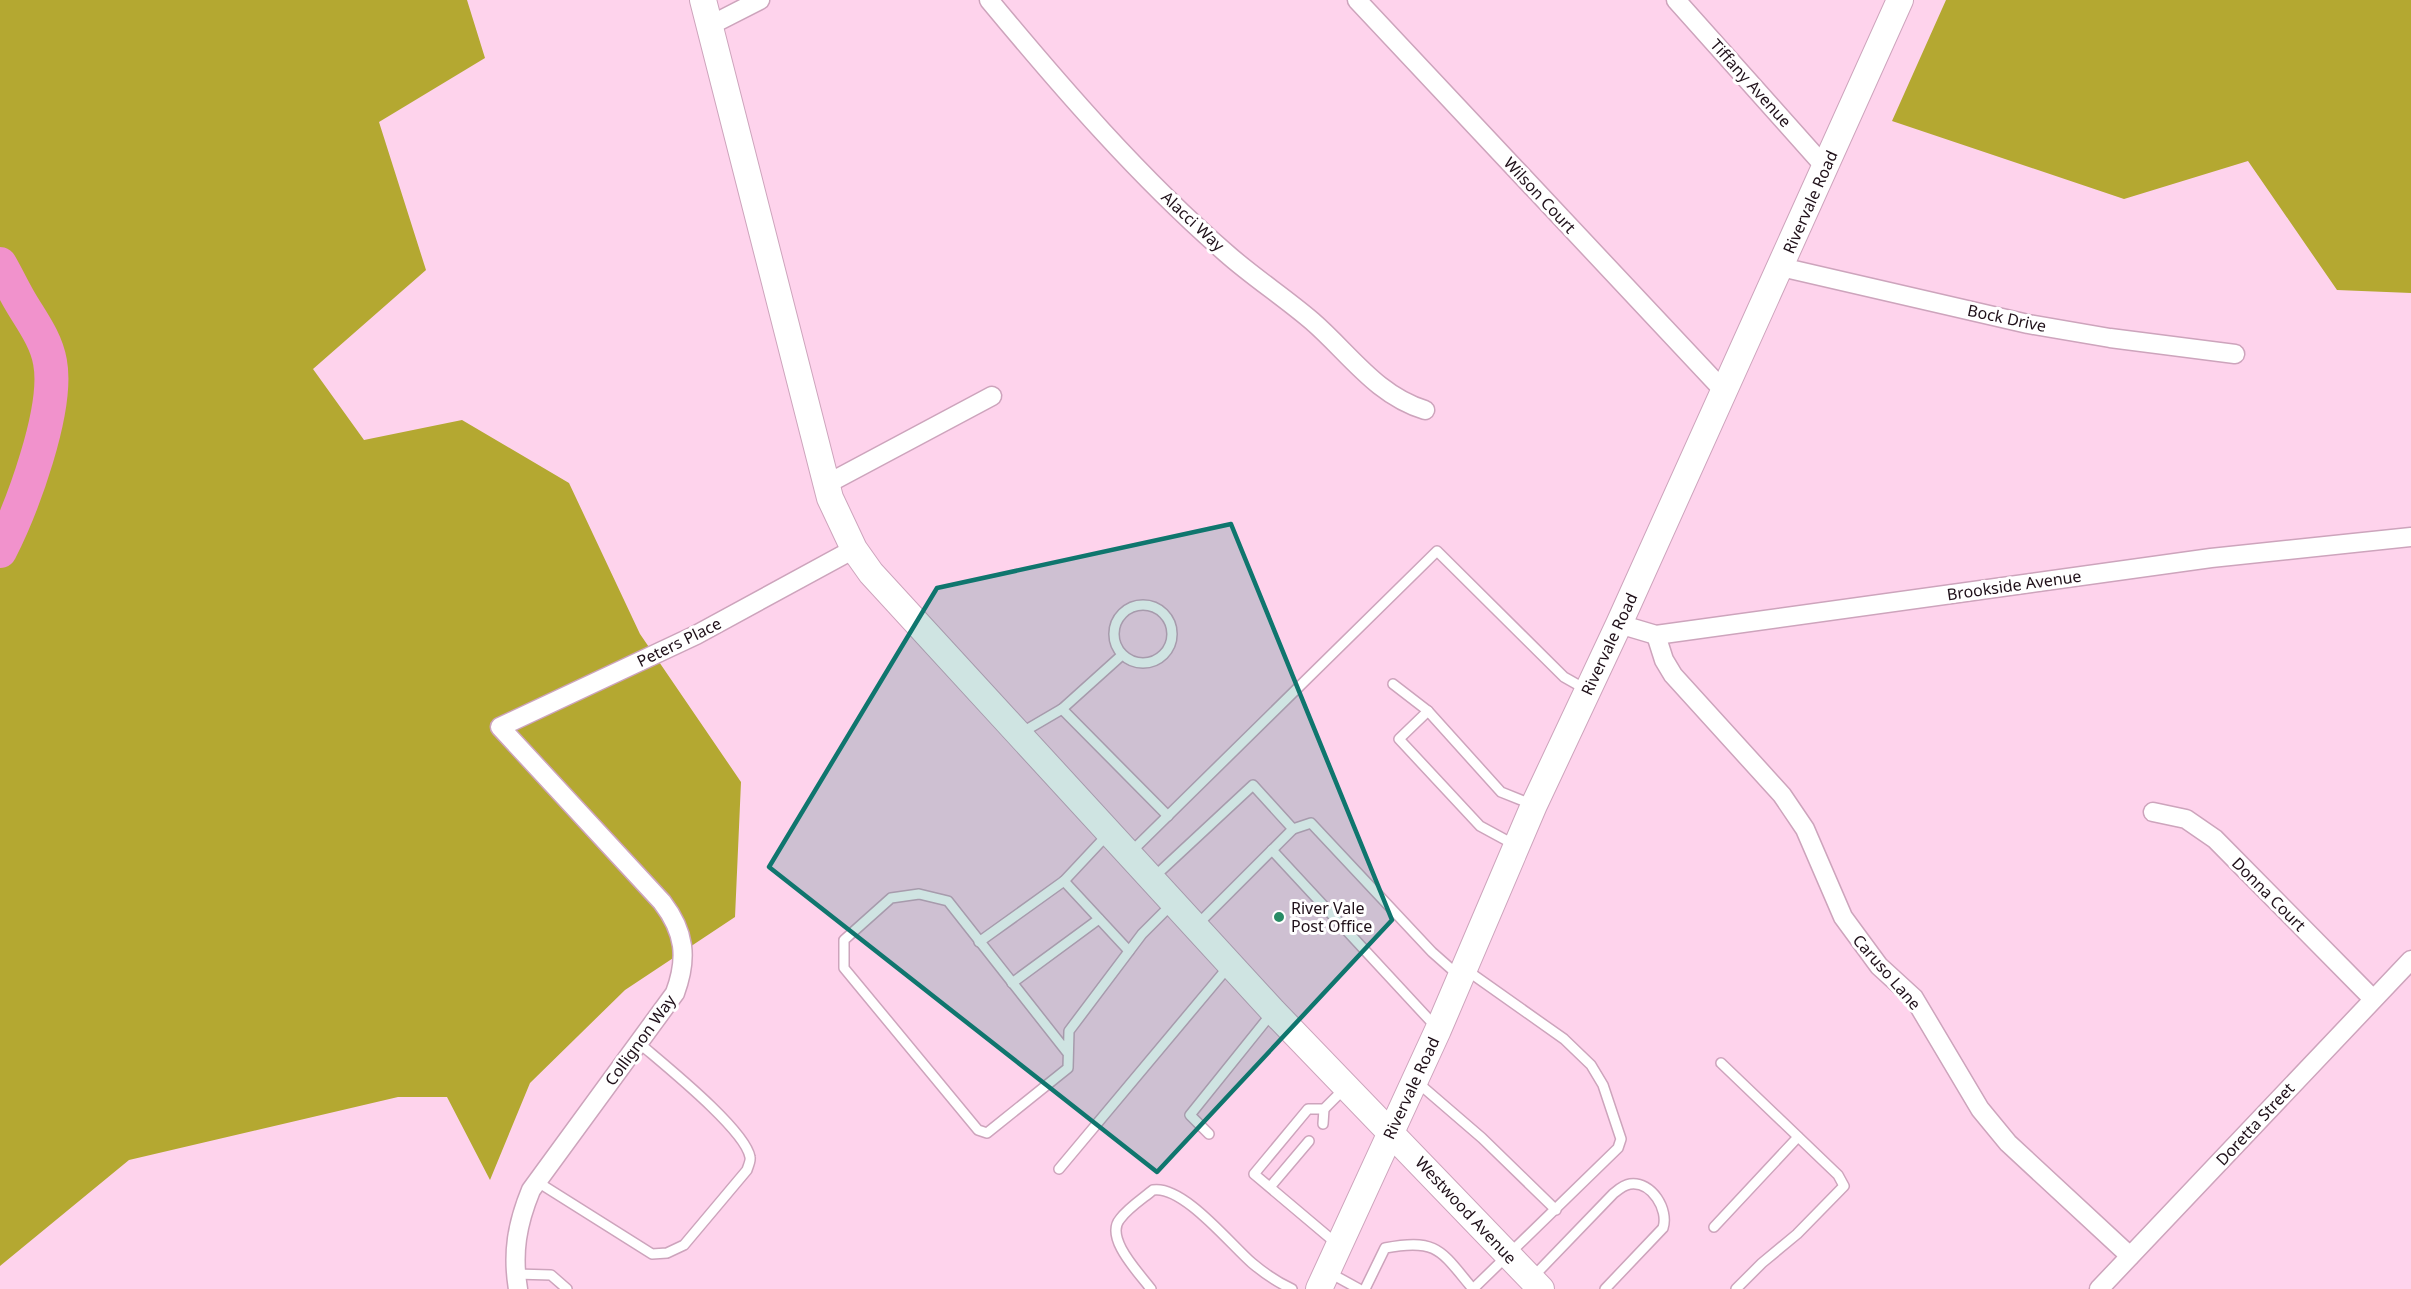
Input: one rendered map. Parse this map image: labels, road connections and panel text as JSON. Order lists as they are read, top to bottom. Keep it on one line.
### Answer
{"streets":{"street":["Tiffany Avenue","Wilson Court","Rivervale Road","Alacci Way","Bock Drive","Brookside Avenue","Peters Place","Donna Court","Caruso Lane","Collignon Way","Doretta Street","Westwood Avenue"]},"crossings":[["Tiffany Avenue","Rivervale Road"],["Wilson Court","Rivervale Road"],["Rivervale Road","Bock Drive"],["Rivervale Road","Brookside Avenue"],["Rivervale Road","Westwood Avenue"],["Brookside Avenue","Caruso Lane"],["Peters Place","Collignon Way"],["Peters Place","Westwood Avenue"],["Donna Court","Doretta Street"],["Caruso Lane","Doretta Street"]],"places":["River Vale Post Office"]}
